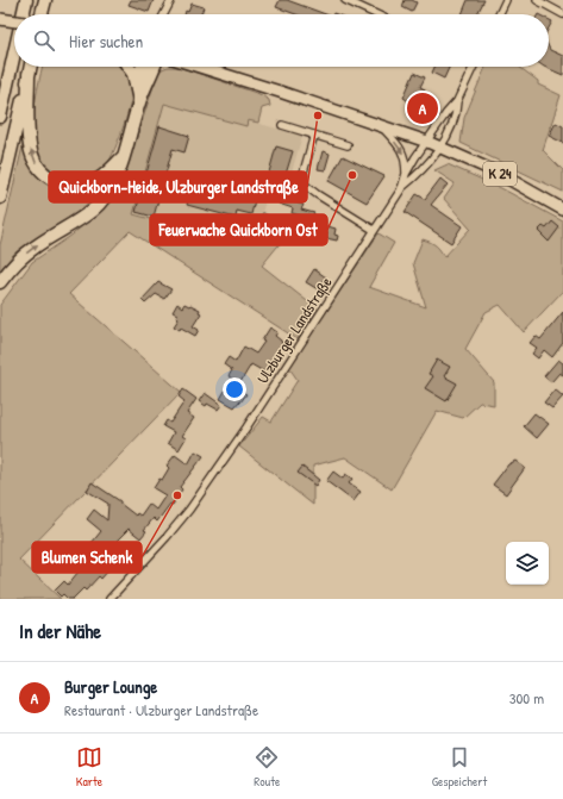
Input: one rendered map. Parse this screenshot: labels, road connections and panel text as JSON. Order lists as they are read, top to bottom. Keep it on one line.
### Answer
{"streets":{"main road":["K 24"],"street":["Ulzburger Landstraße"]},"crossings":[["K 24","Ulzburger Landstraße"]],"places":["Quickborn-Heide, Ulzburger Landstraße","Feuerwache Quickborn Ost","Blumen Schenk"],"page":{"search":"Hier suchen","pins":"A","heading":"In der Nähe","list":[{"mark":"A","name":"Burger Lounge","note":"Restaurant · Ulzburger Landstraße","value":"300 m"}],"nav":["Karte","Route","Gespeichert"]}}
